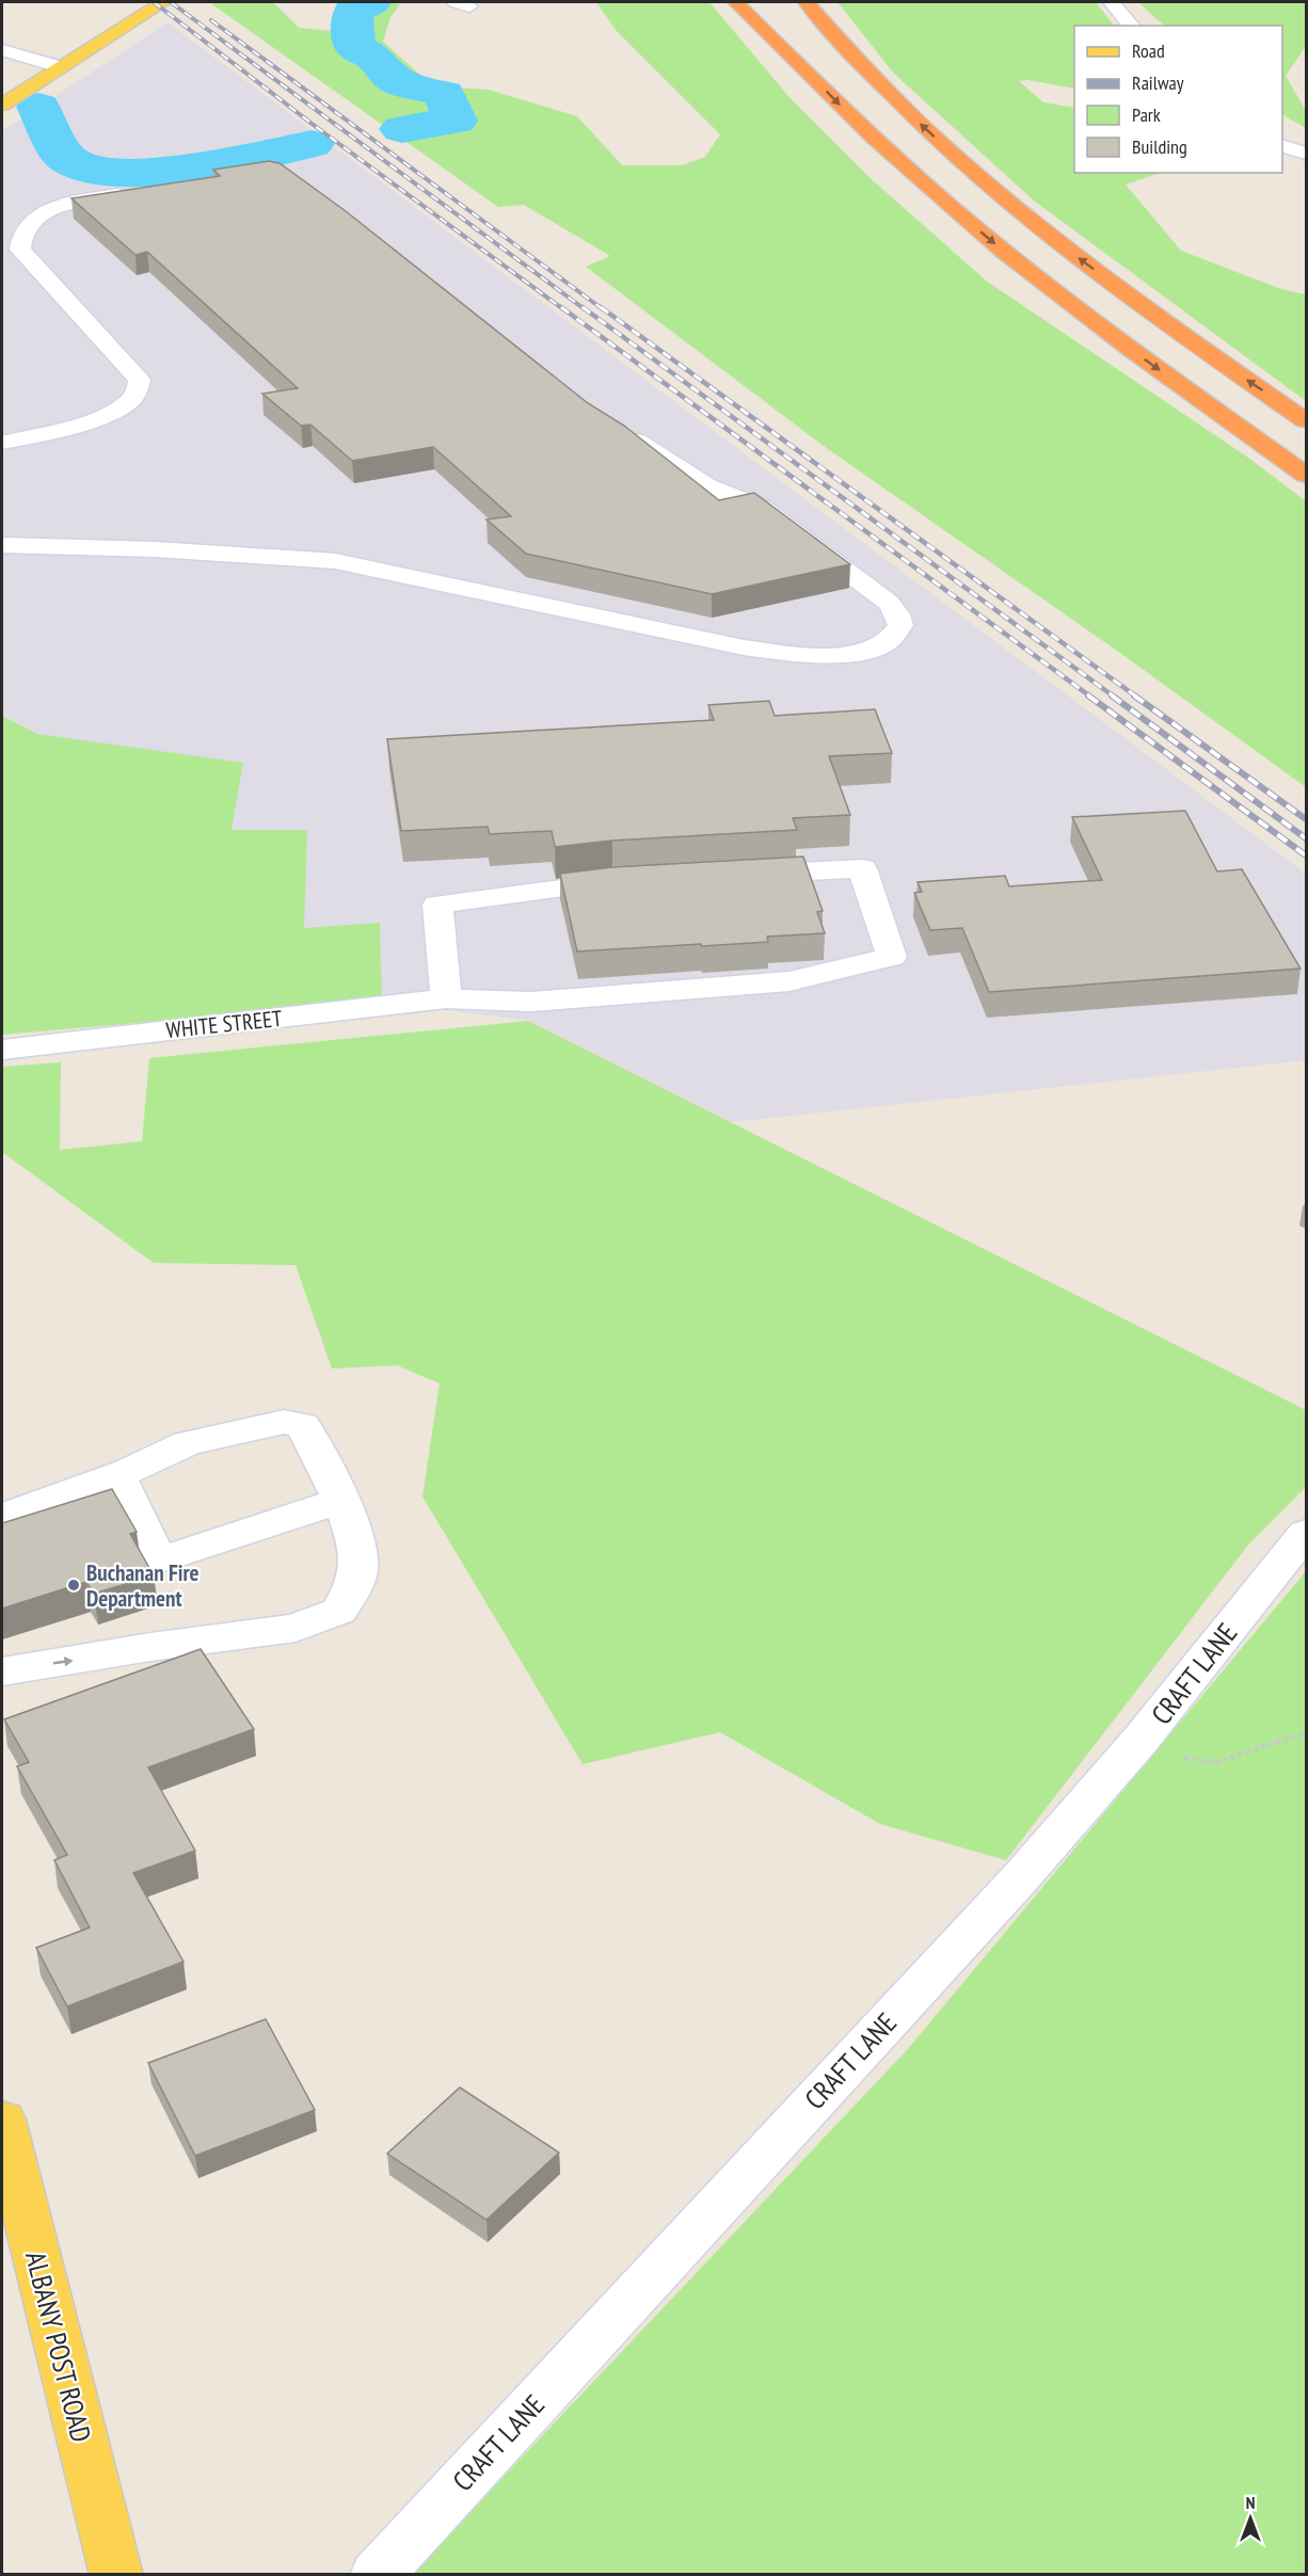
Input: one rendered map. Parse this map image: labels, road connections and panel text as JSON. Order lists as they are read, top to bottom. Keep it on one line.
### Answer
{"streets":{"main road":["ALBANY POST ROAD"],"street":["WHITE STREET","CRAFT LANE"]},"places":["Buchanan Fire Department"],"legend":["Road","Railway","Park","Building"],"north":"top"}
